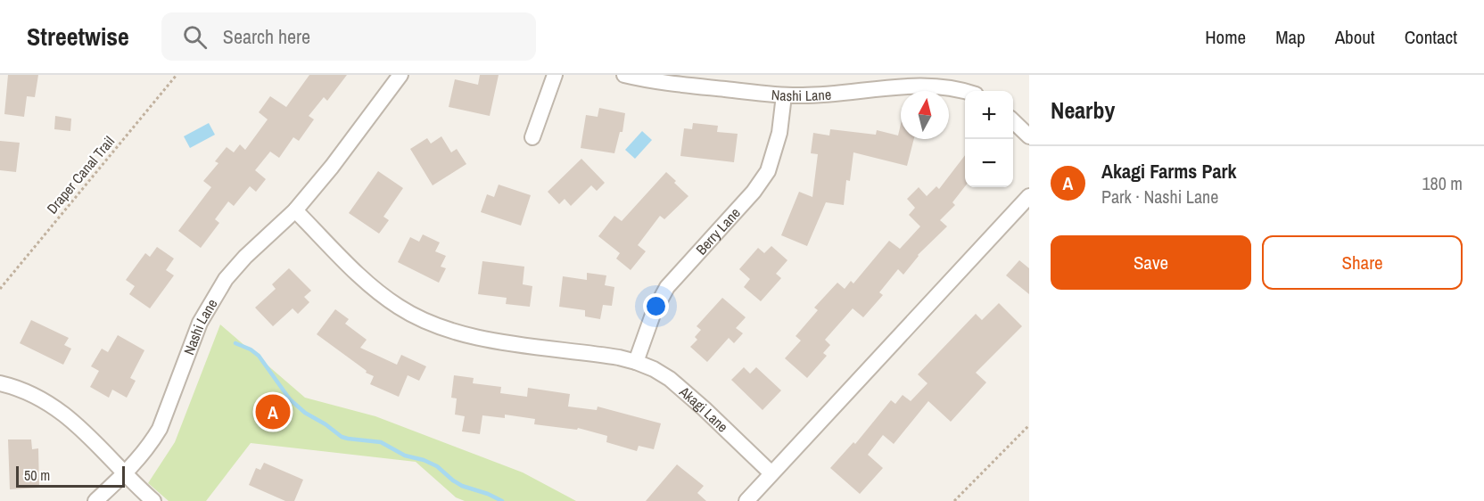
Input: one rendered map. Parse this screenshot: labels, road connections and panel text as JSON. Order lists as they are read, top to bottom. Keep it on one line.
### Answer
{"streets":{"street":["Nashi Lane","Berry Lane","Akagi Lane"],"path":["Draper Canal Trail"]},"crossings":[["Nashi Lane","Berry Lane"],["Nashi Lane","Akagi Lane"],["Berry Lane","Akagi Lane"]],"scale_bar":"50 m","north":"top","page":{"header":"Streetwise","search":"Search here","nav":["Home","Map","About","Contact"],"heading":"Nearby","map_buttons":["+","−"],"list":[{"mark":"A","name":"Akagi Farms Park","note":"Park · Nashi Lane","value":"180 m"}],"buttons":["Save","Share"],"pins":"A","scale":"50 m"}}
